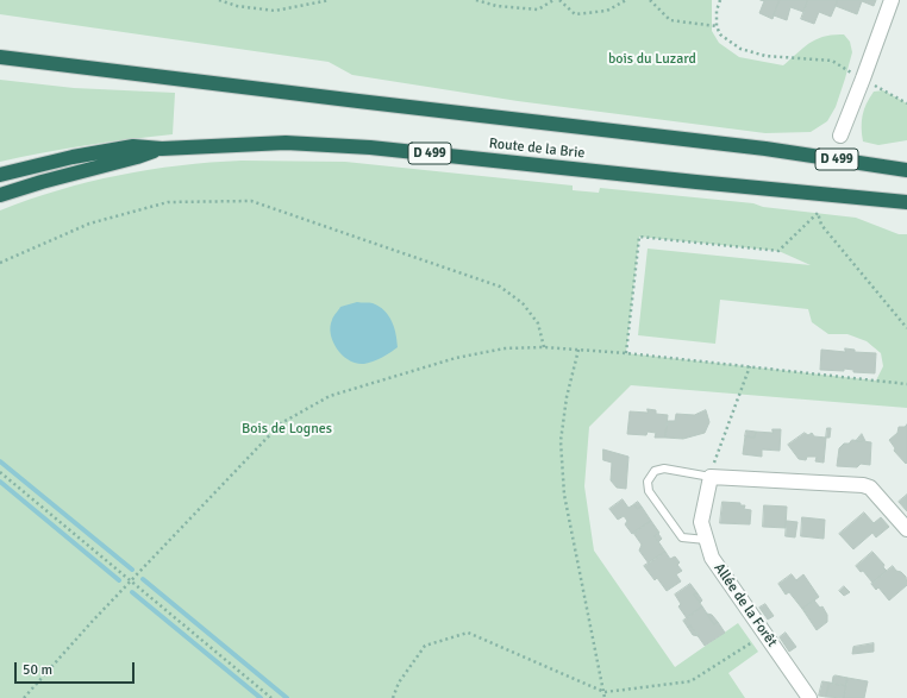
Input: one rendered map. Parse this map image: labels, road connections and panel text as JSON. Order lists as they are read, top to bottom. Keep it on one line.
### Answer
{"streets":{"highway":["Route de la Brie","D 499"],"street":["Allée de la Forêt"]},"parks":["bois du Luzard","Bois de Lognes"],"scale_bar":"50 m"}
